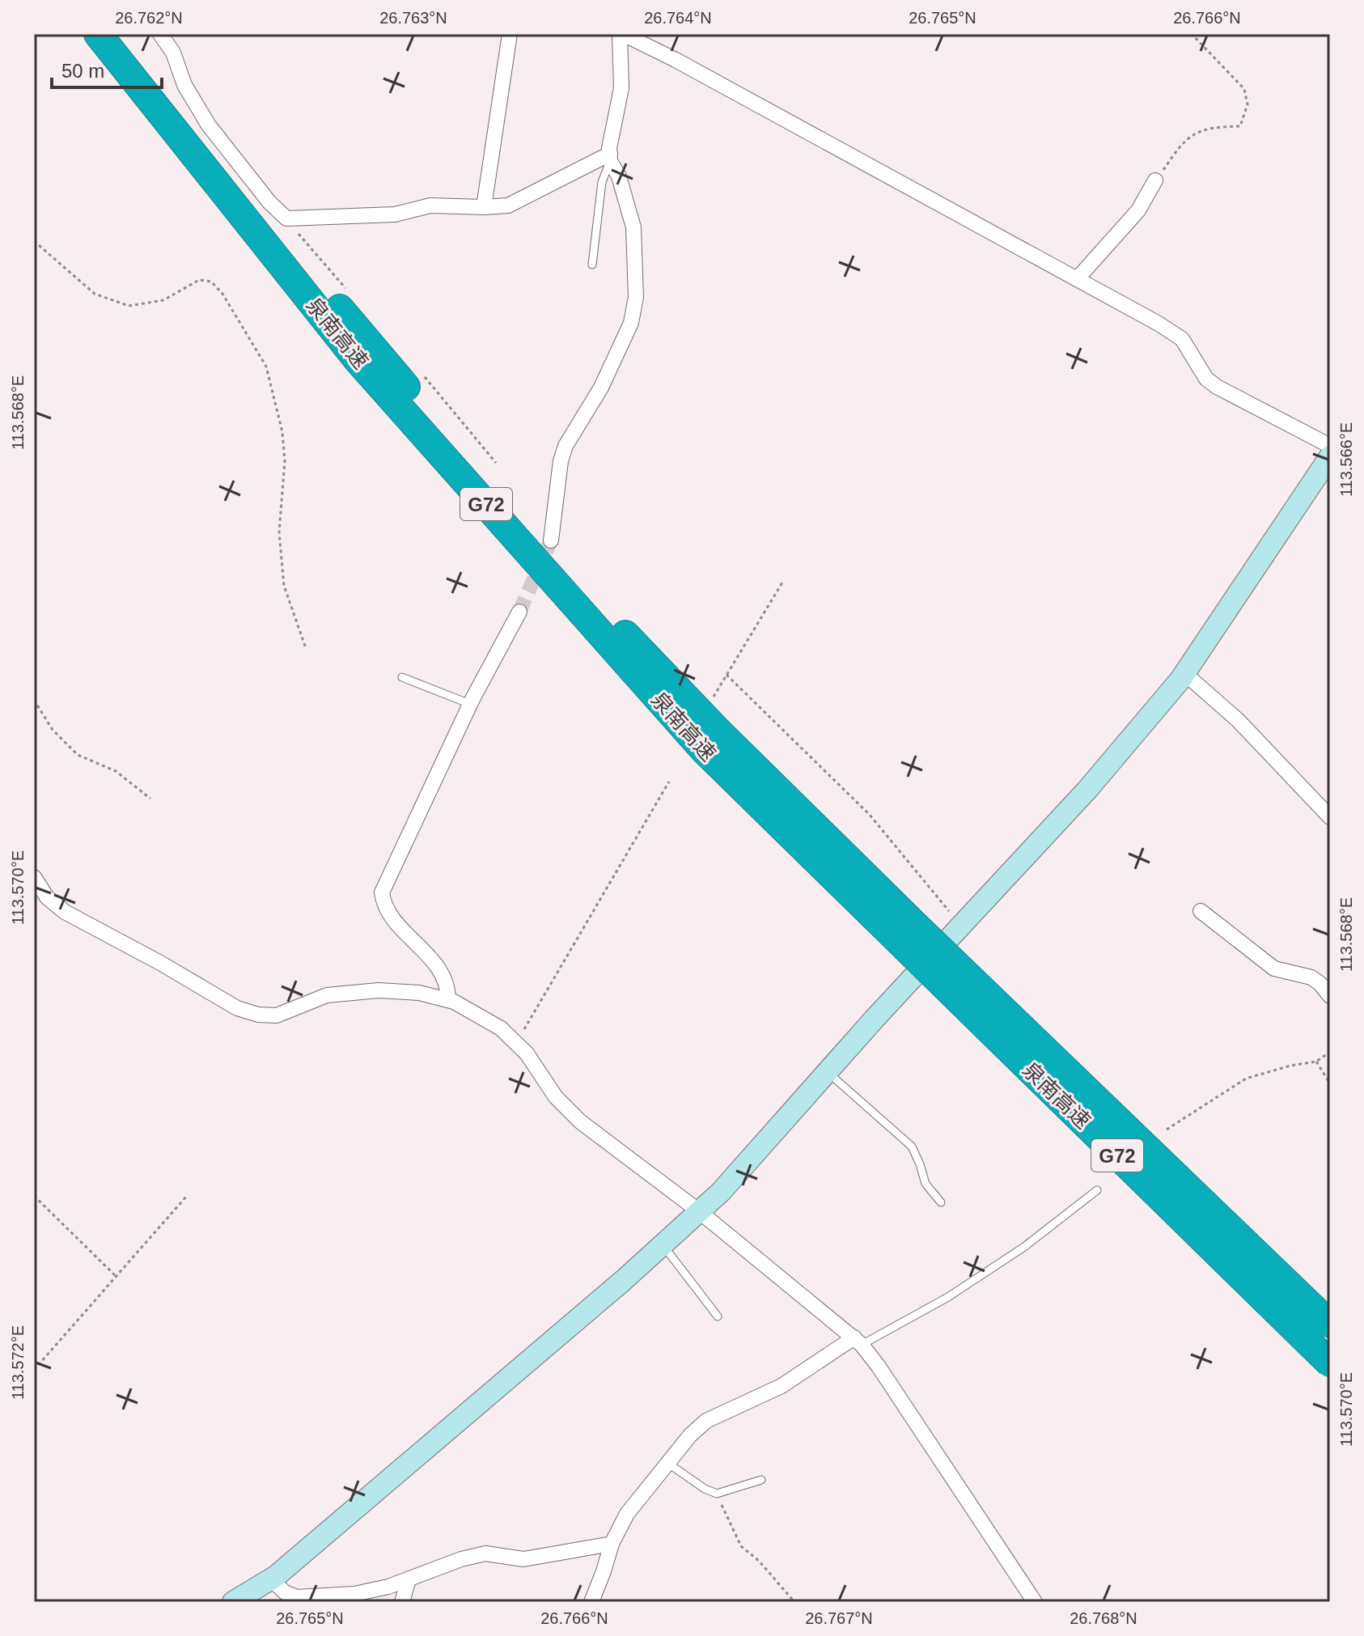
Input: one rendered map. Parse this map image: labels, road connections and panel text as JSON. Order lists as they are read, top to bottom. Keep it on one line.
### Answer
{"streets":{"highway":["泉南高速","G72"]},"scale_bar":"50 m","coordinates":["26.762°N","26.763°N","26.764°N","26.765°N","26.766°N","113.568°E","113.566°E","113.570°E","113.572°E","26.767°N","26.768°N"]}
